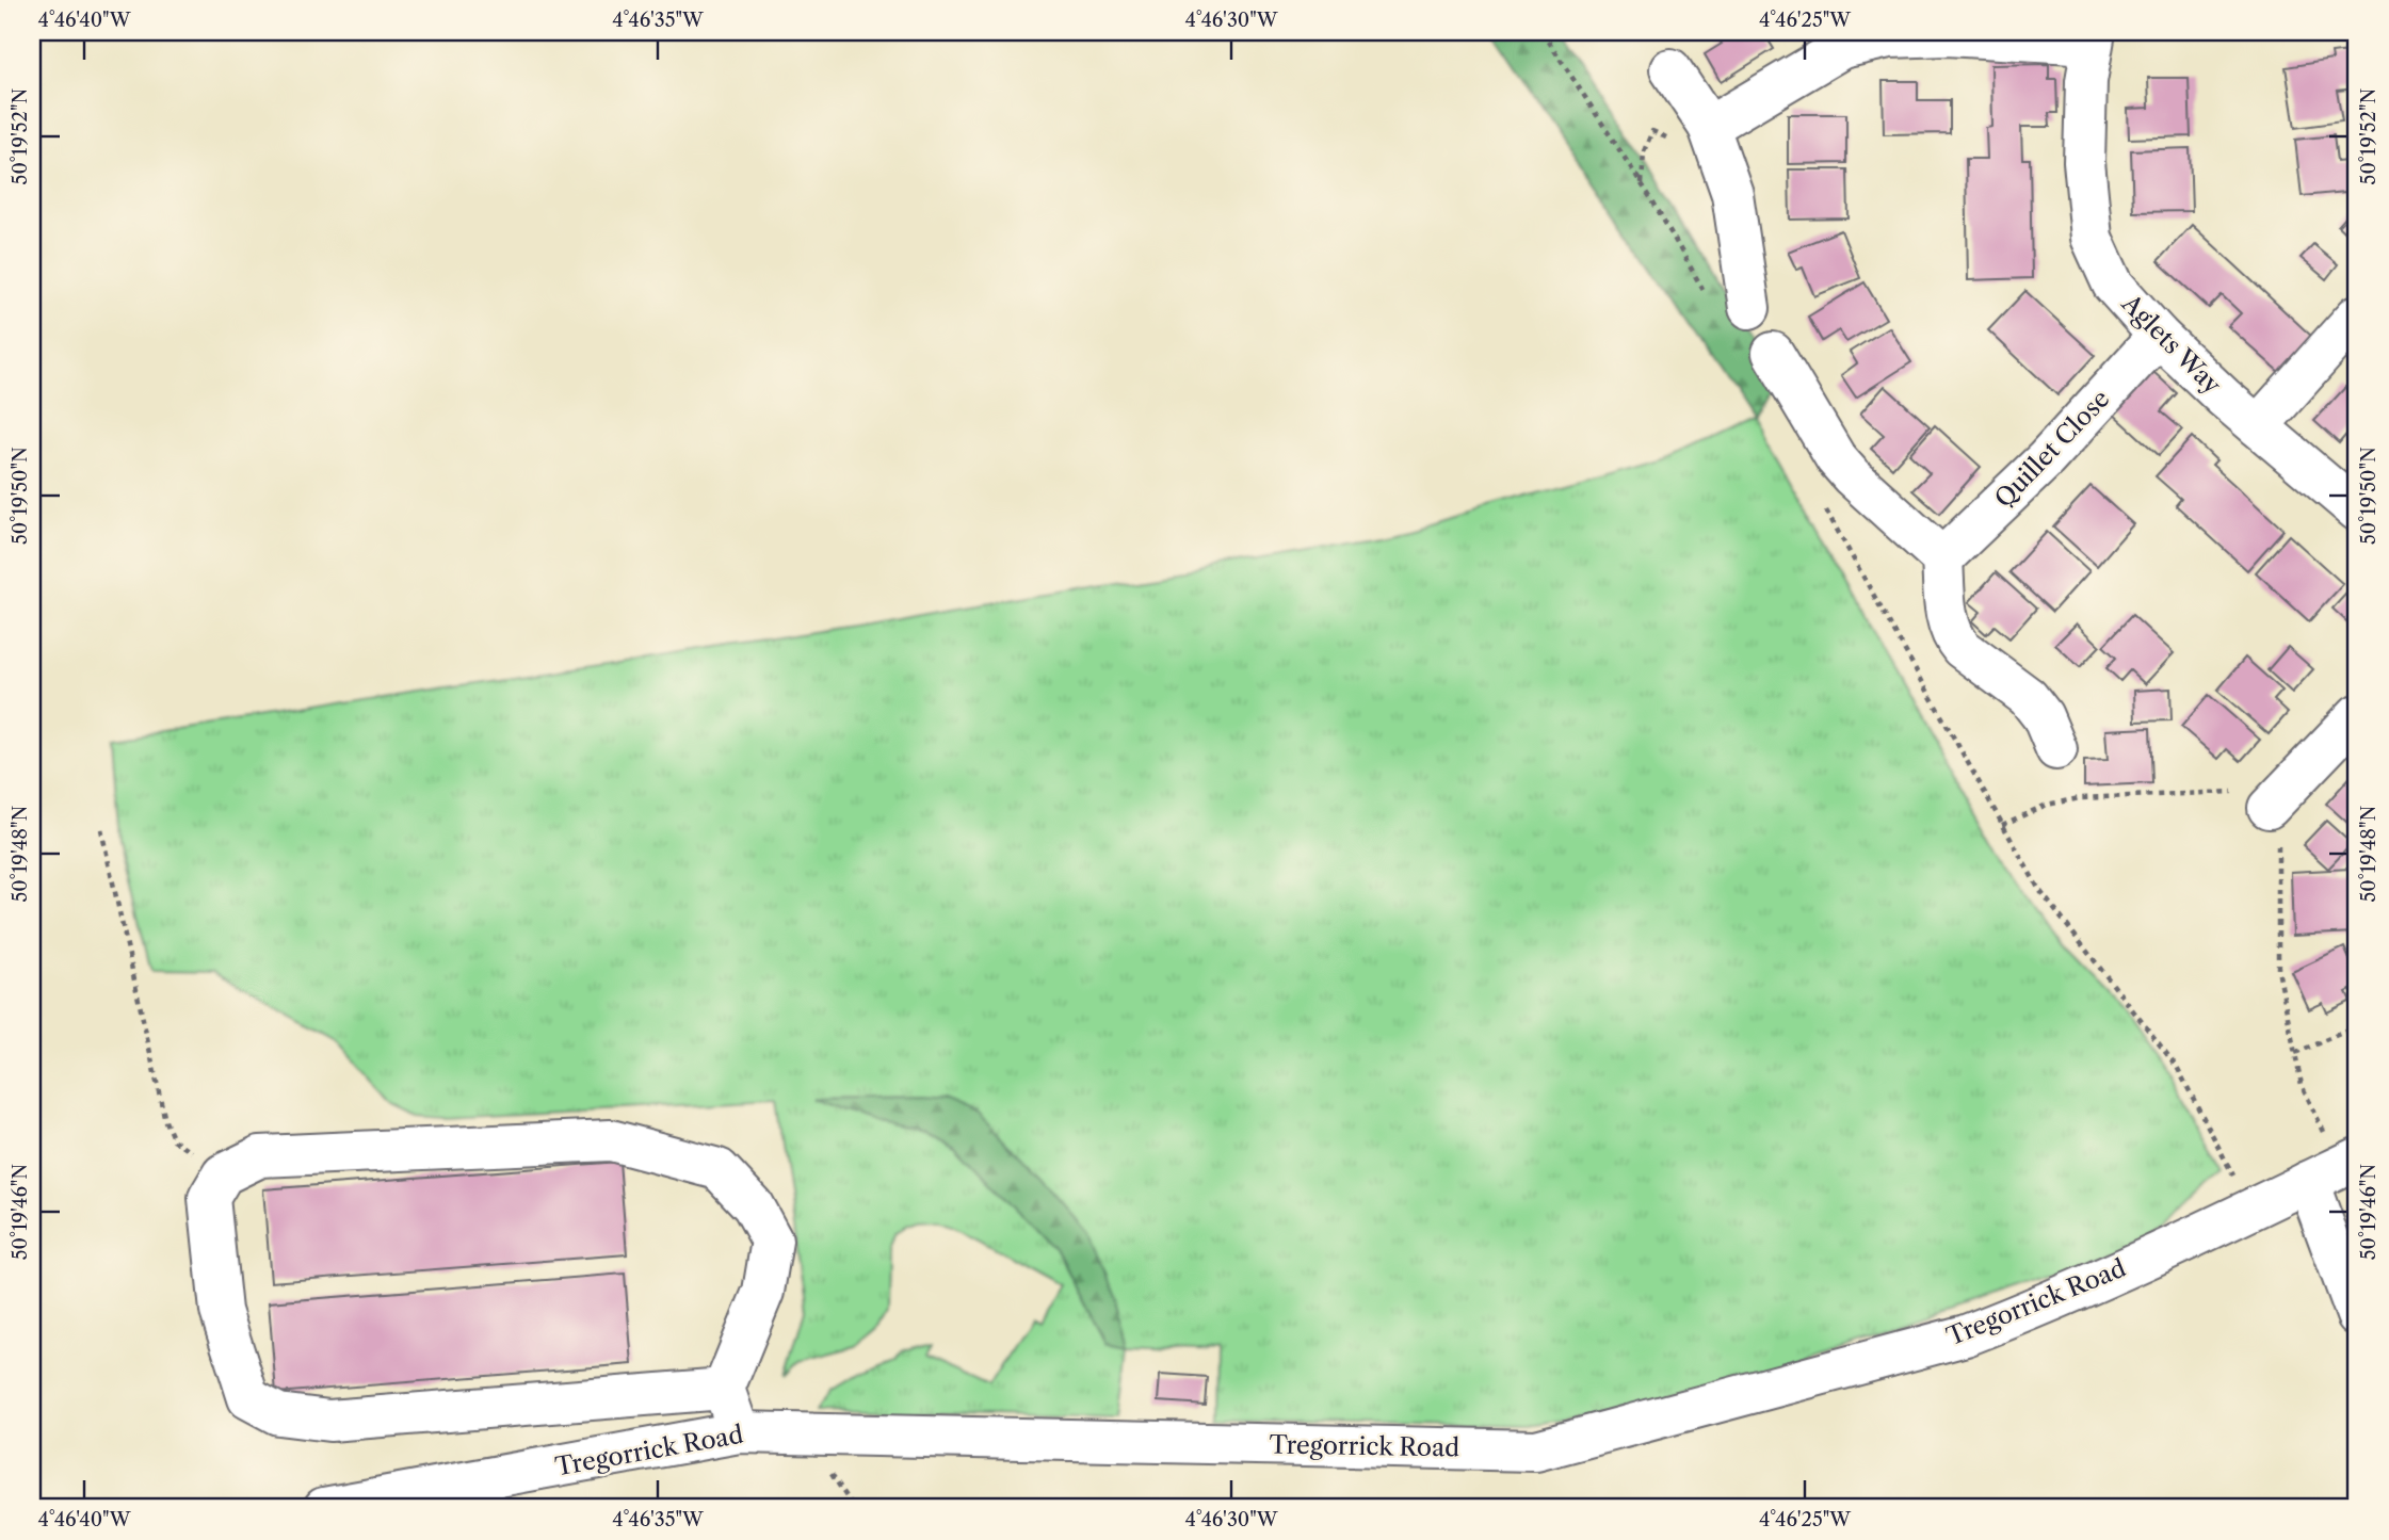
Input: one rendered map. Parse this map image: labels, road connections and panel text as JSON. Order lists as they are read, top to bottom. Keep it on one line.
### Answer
{"streets":{"street":["Aglets Way","Quillet Close","Tregorrick Road"]},"crossings":[["Aglets Way","Quillet Close"]],"coordinates":["4°46'40\"W","4°46'35\"W","4°46'30\"W","4°46'25\"W","50°19'52\"N","50°19'50\"N","50°19'48\"N","50°19'46\"N"]}
